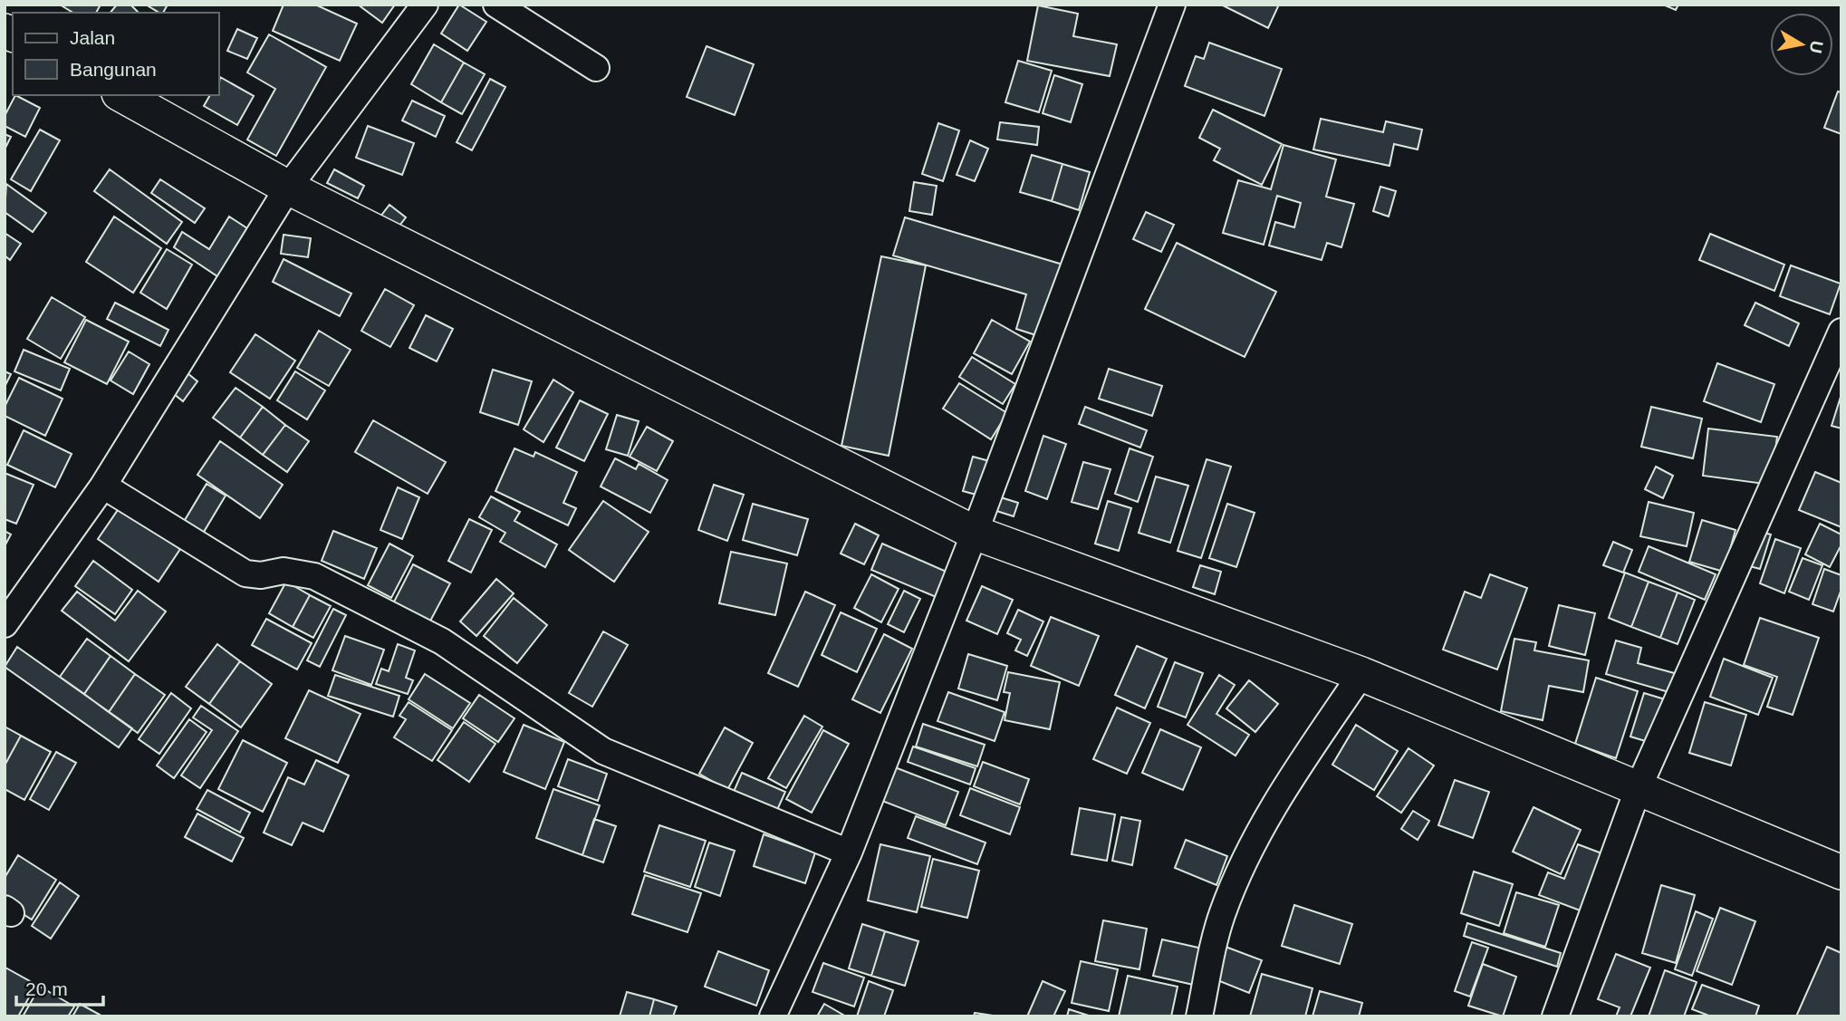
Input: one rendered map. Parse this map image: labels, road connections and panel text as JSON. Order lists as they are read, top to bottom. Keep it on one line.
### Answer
{"legend":["Jalan","Bangunan"],"scale_bar":"20 m","north":"right"}
